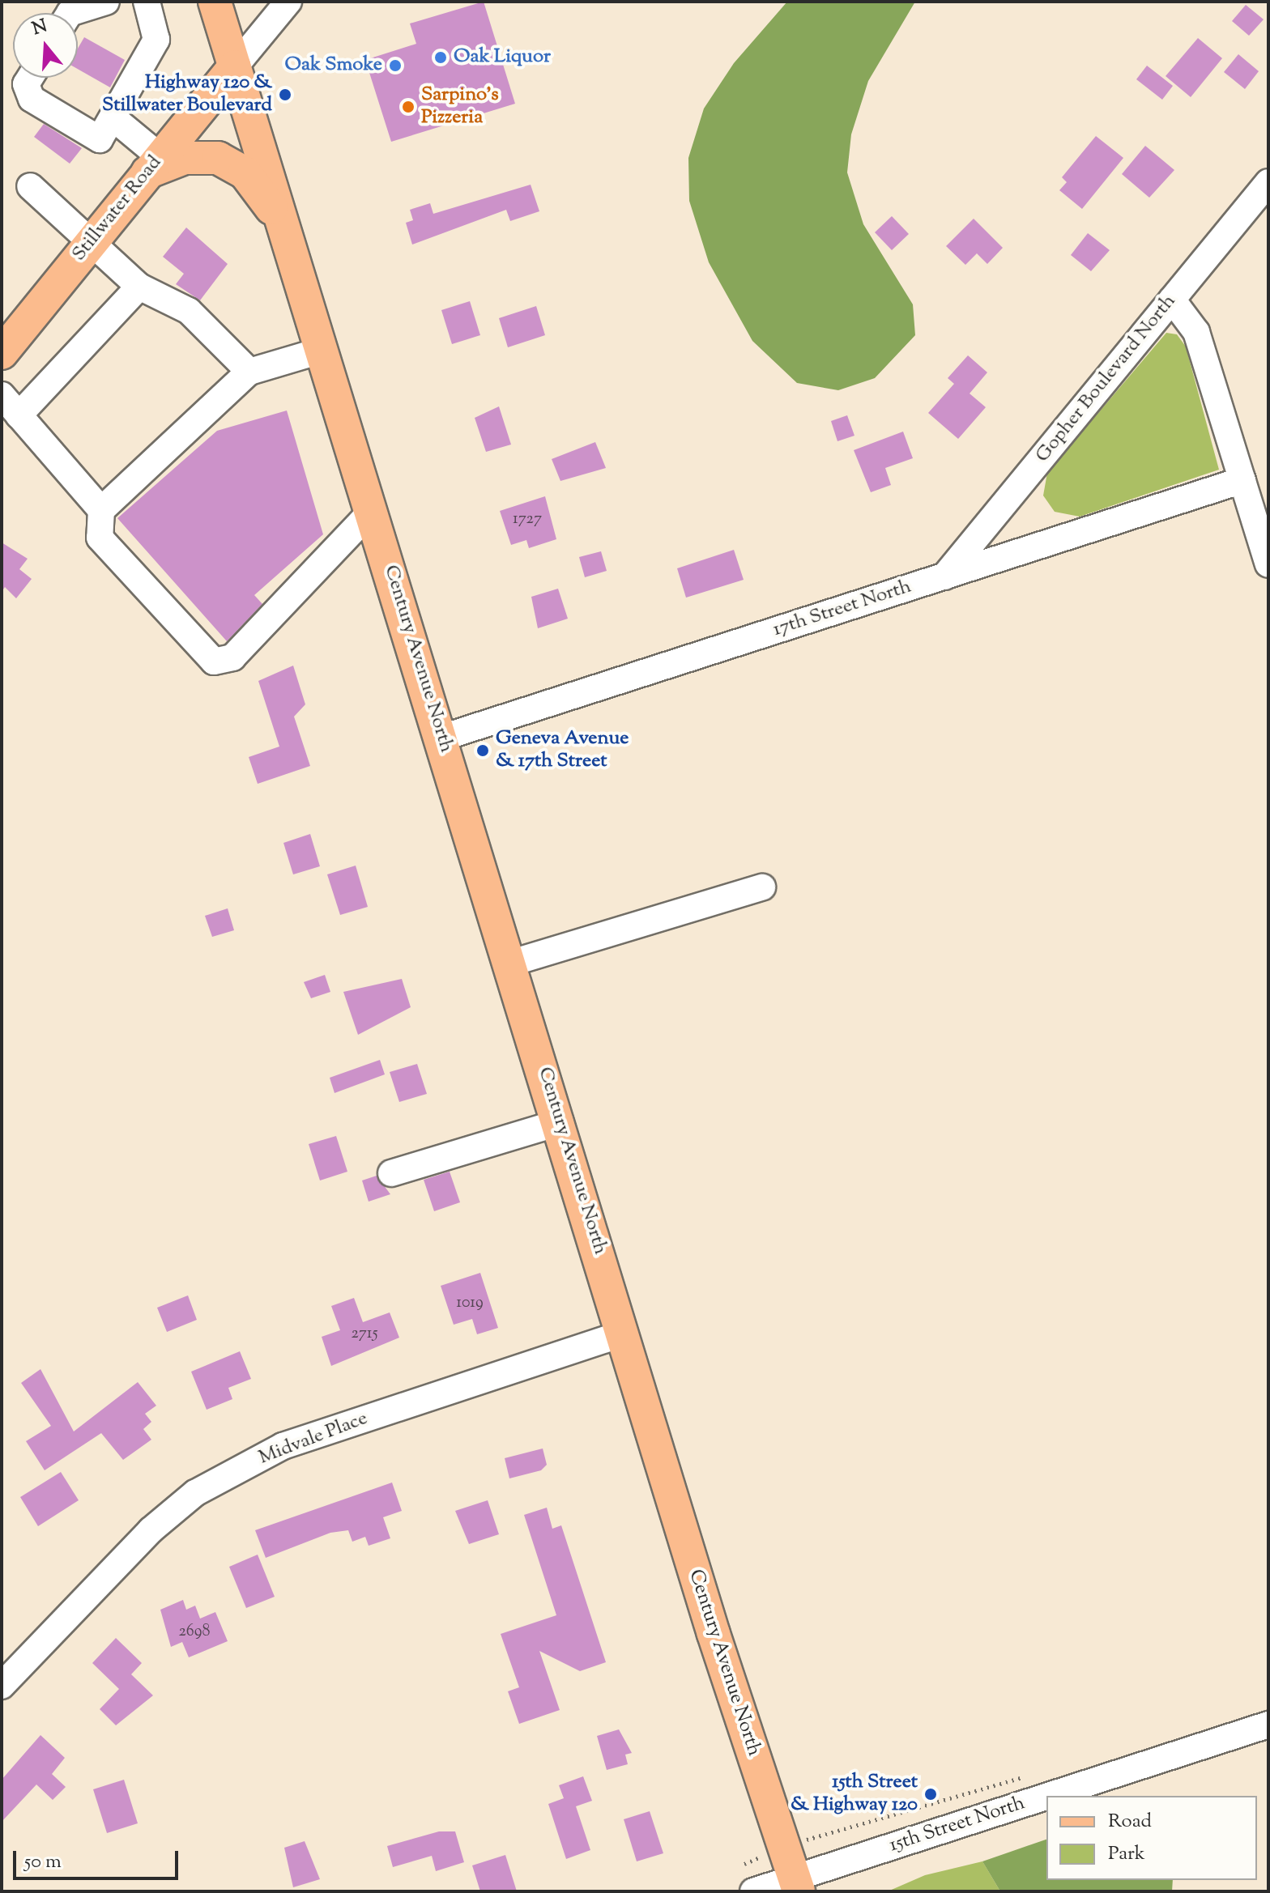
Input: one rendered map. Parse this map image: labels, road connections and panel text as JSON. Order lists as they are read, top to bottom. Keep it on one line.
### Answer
{"streets":{"main road":["Stillwater Road","Century Avenue North"],"street":["Gopher Boulevard North","17th Street North","Midvale Place","15th Street North"]},"crossings":[["Stillwater Road","Century Avenue North"],["Gopher Boulevard North","17th Street North"],["17th Street North","Century Avenue North"],["Century Avenue North","Midvale Place"],["Century Avenue North","15th Street North"]],"places":["Oak Liquor","Oak Smoke","Highway 120 & Stillwater Boulevard","Sarpino's Pizzeria","Geneva Avenue & 17th Street","15th Street & Highway 120"],"house_numbers":["1727","1019","2715","2698"],"legend":["Road","Park"],"scale_bar":"50 m","north":"top"}
